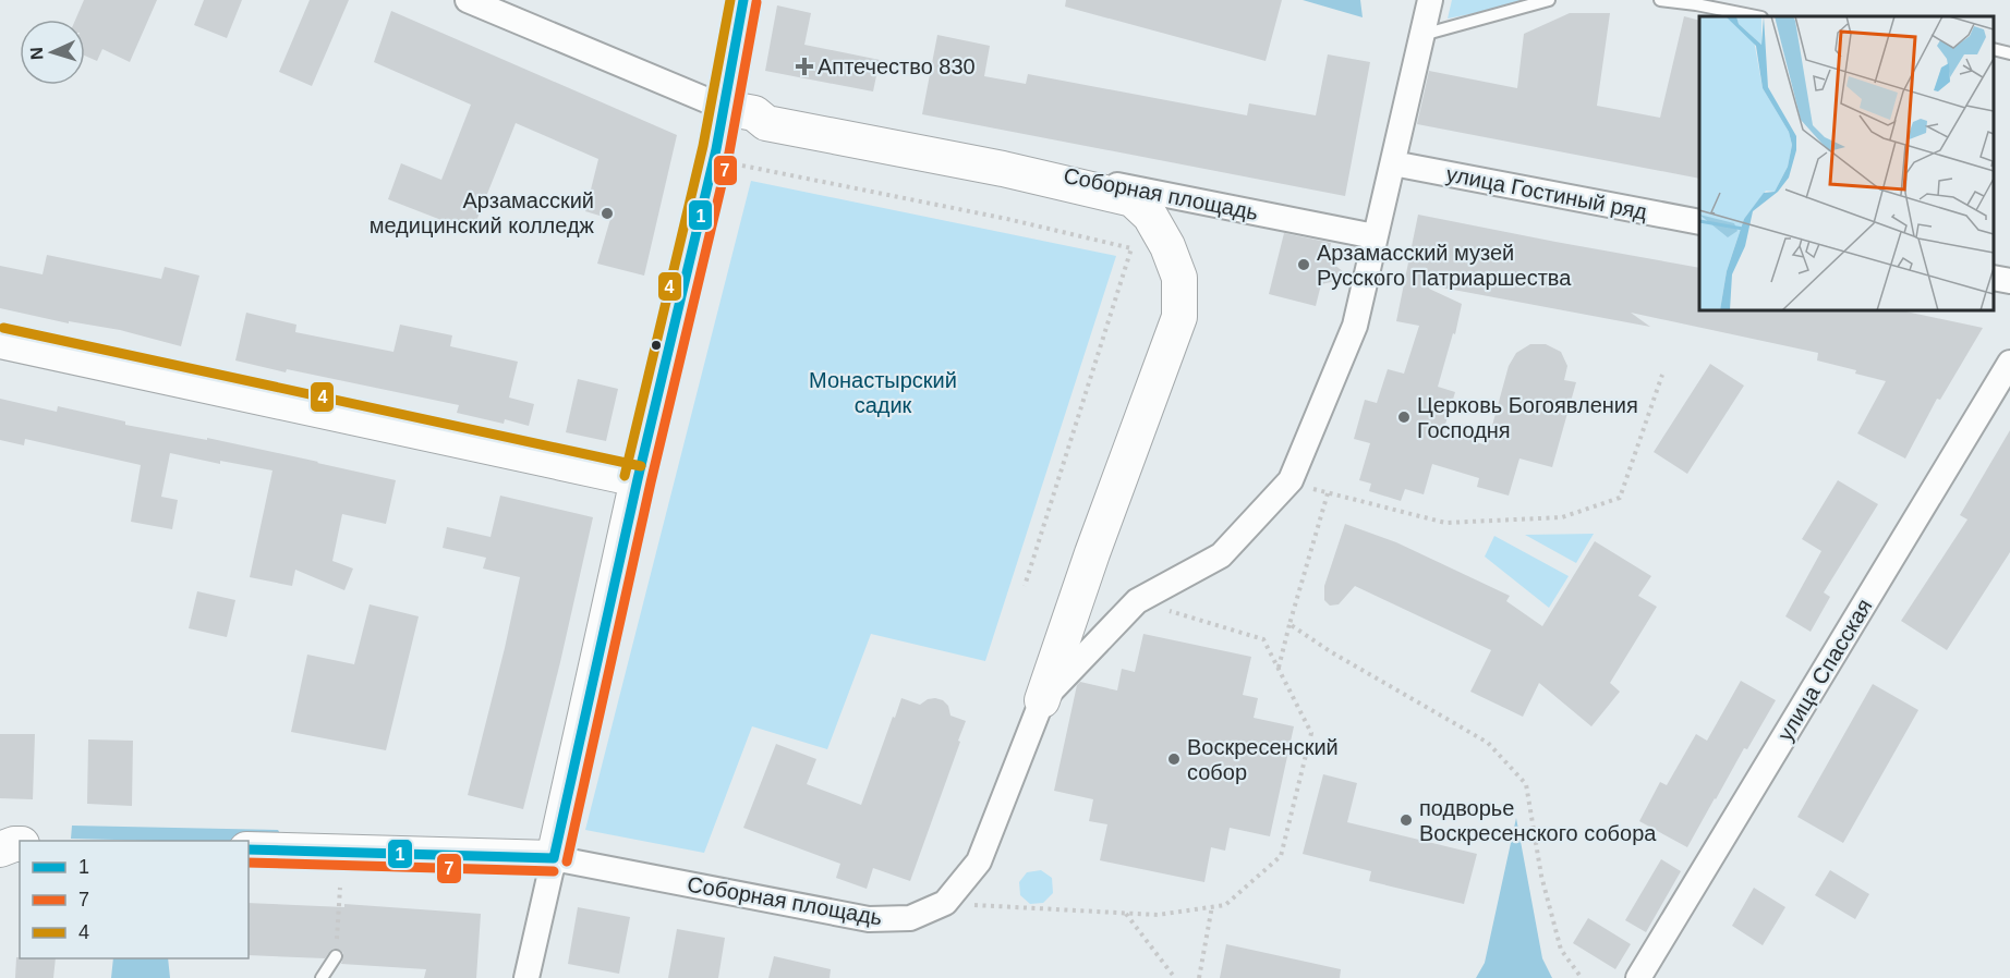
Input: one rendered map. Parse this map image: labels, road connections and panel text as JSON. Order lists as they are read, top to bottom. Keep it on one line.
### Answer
{"streets":{"street":["улица Гостиный ряд","Соборная площадь","улица Спасская"]},"crossings":[["улица Гостиный ряд","Соборная площадь"]],"parks":["Монастырский садик"],"places":{"health":["Аптечество 830"],"other":["Арзамасский медицинский колледж","Арзамасский музей Русского Патриаршества","Церковь Богоявления Господня","Воскресенский собор","подворье Воскресенского собора"]},"lines":["transit line 1","transit line 4","transit line 7"],"legend":["1","7","4"],"north":"left"}
